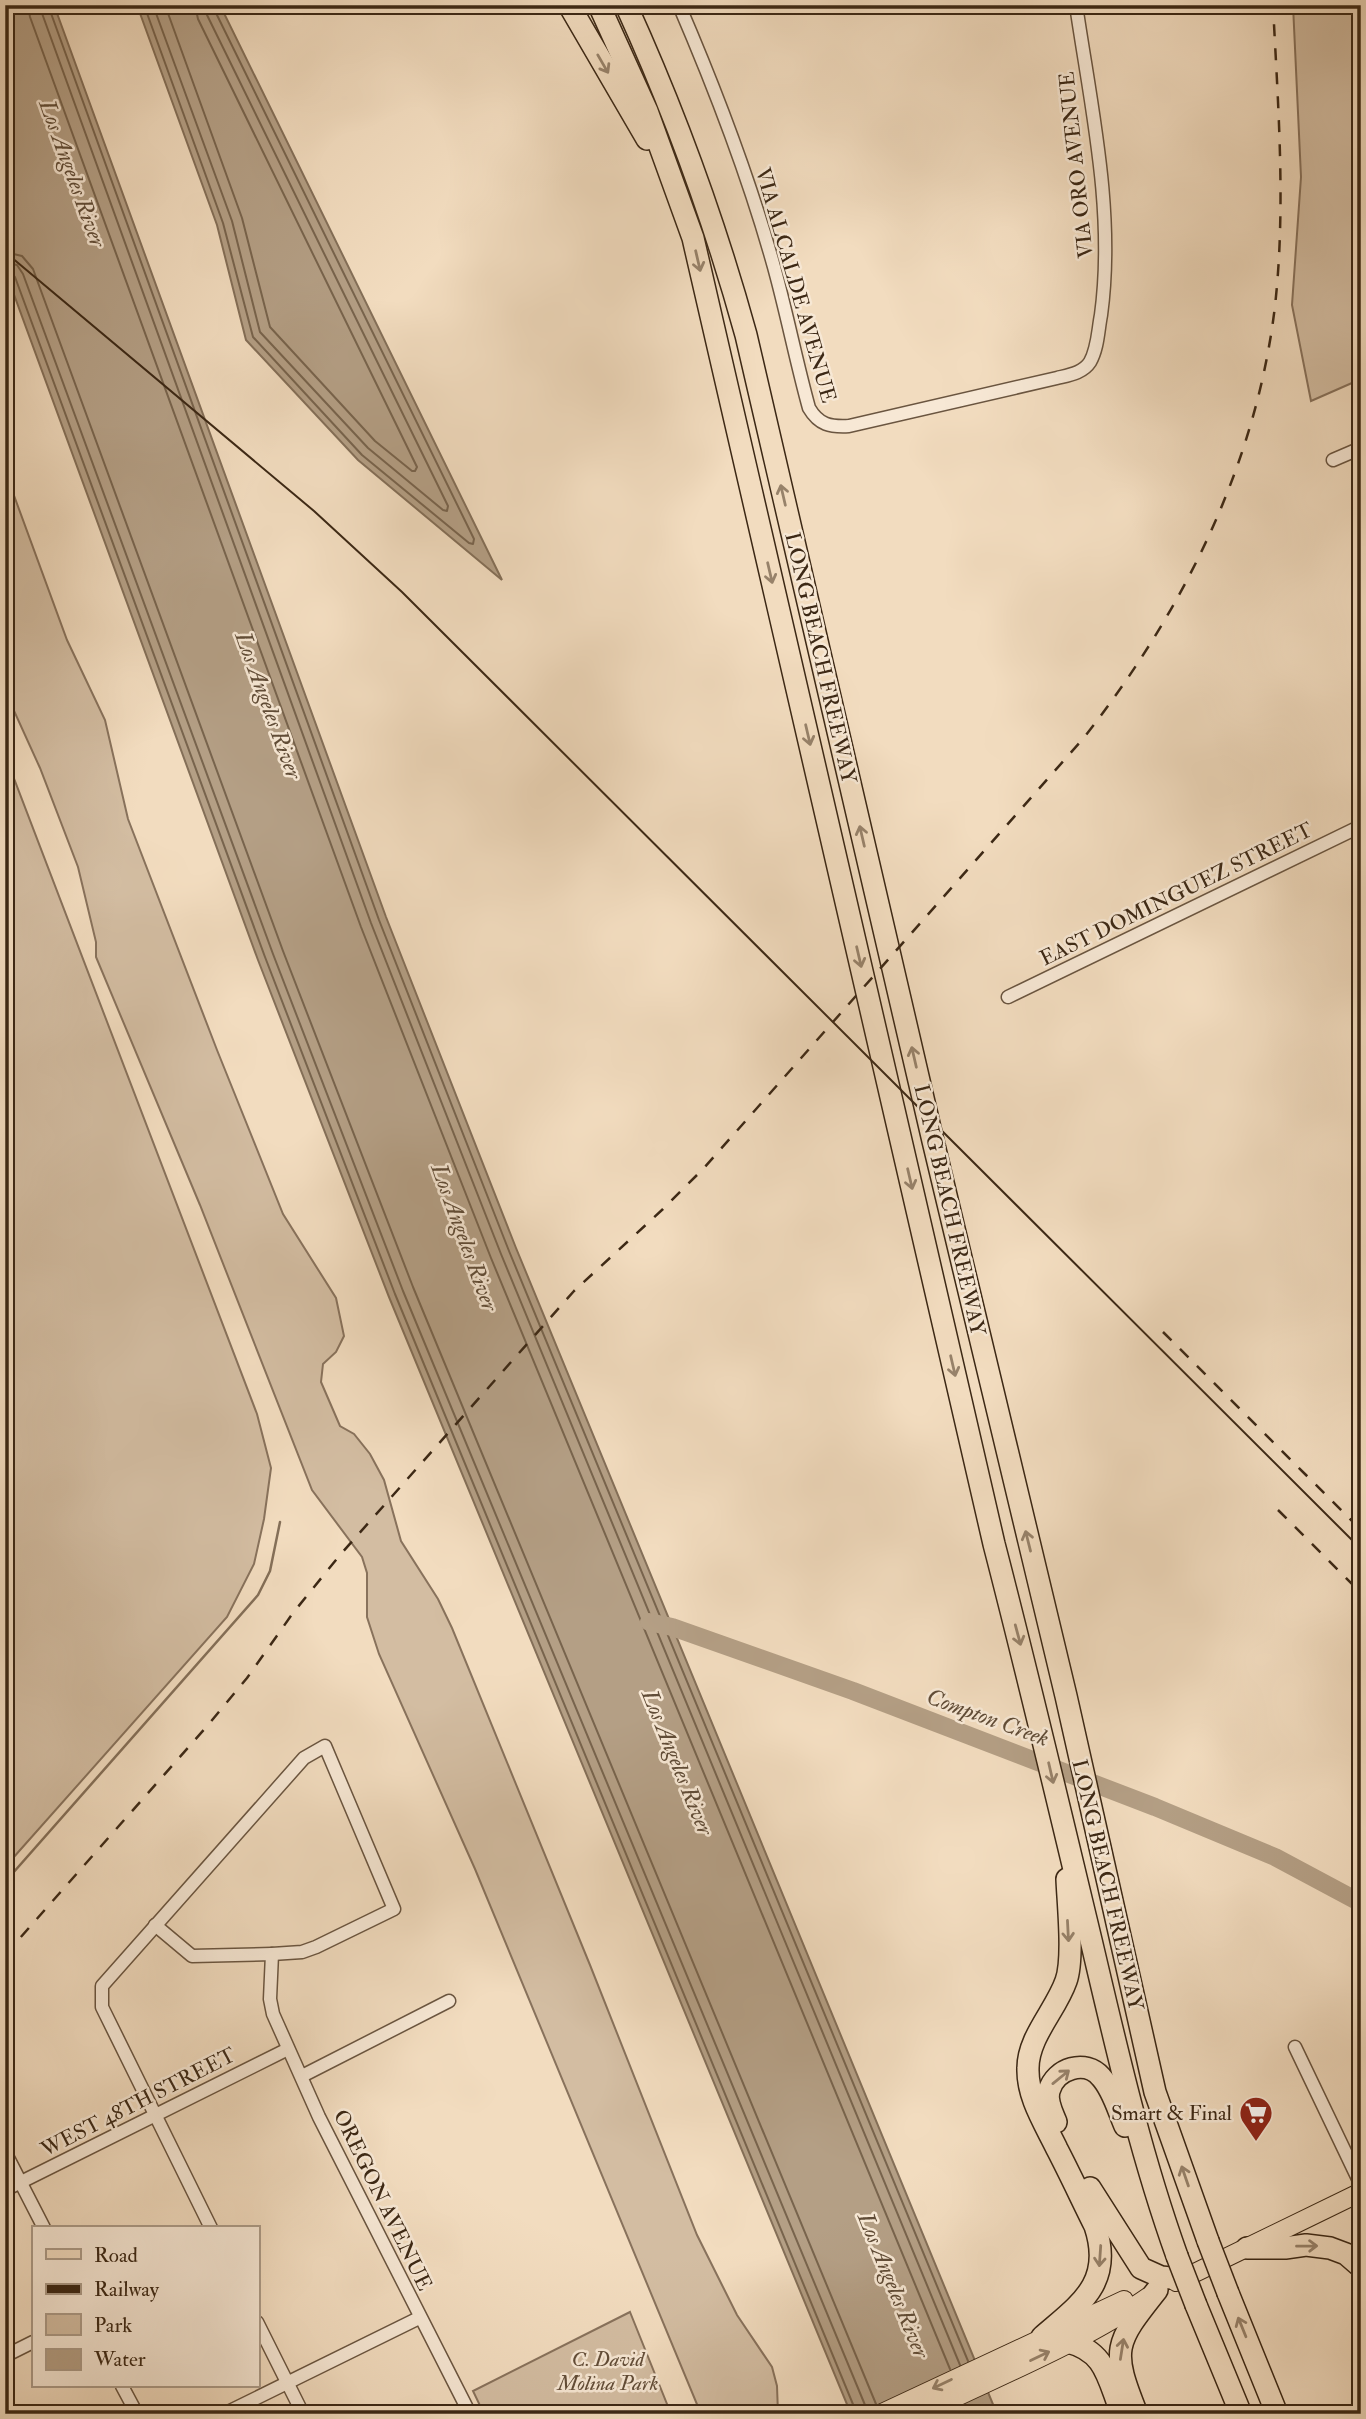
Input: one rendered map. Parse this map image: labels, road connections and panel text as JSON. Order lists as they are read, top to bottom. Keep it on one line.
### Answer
{"streets":{"highway":["LONG BEACH FREEWAY"],"street":["VIA ORO AVENUE","VIA ALCALDE AVENUE","EAST DOMINGUEZ STREET","WEST 48TH STREET","OREGON AVENUE"]},"crossings":[["VIA ORO AVENUE","VIA ALCALDE AVENUE"],["WEST 48TH STREET","OREGON AVENUE"]],"water":["Los Angeles River","Compton Creek"],"parks":["C. David Molina Park"],"places":{"supermarket":["Smart & Final"]},"legend":["Road","Railway","Park","Water"]}
